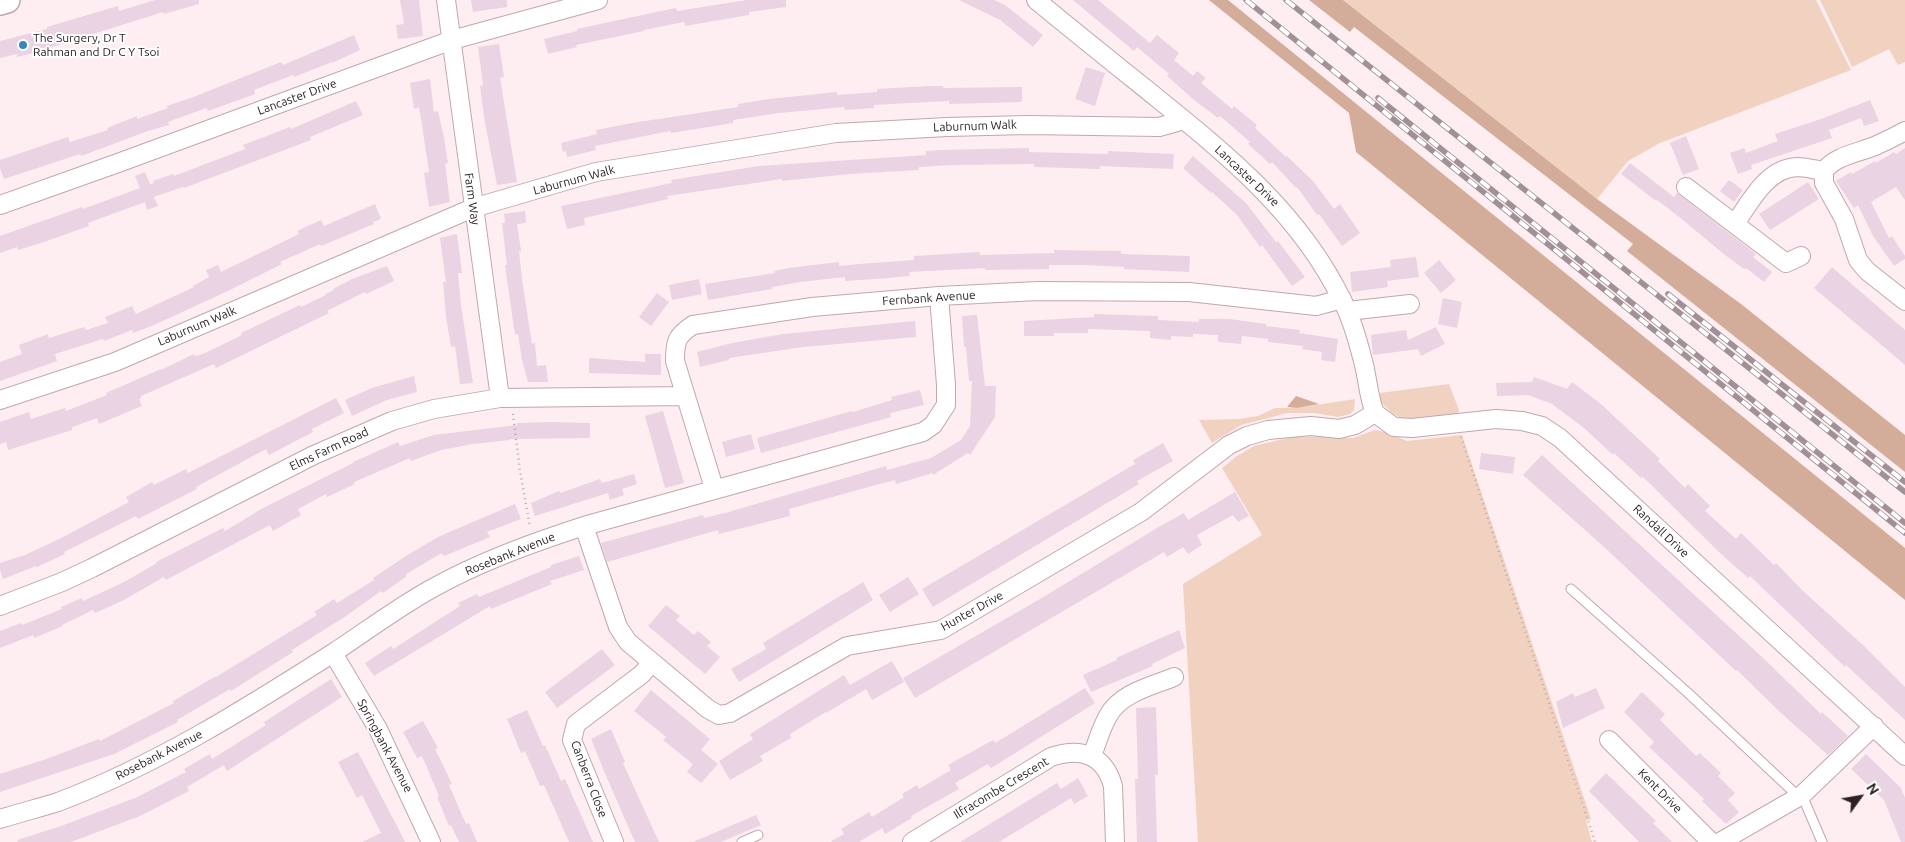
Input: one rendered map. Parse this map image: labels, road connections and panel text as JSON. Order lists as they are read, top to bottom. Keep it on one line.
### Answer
{"streets":{"street":["Lancaster Drive","Laburnum Walk","Farm Way","Fernbank Avenue","Elms Farm Road","Randall Drive","Rosebank Avenue","Hunter Drive","Springbank Avenue","Canberra Close","Ilfracombe Crescent","Kent Drive"]},"crossings":[["Lancaster Drive","Laburnum Walk"],["Lancaster Drive","Farm Way"],["Lancaster Drive","Fernbank Avenue"],["Lancaster Drive","Randall Drive"],["Lancaster Drive","Hunter Drive"],["Laburnum Walk","Farm Way"],["Farm Way","Elms Farm Road"],["Fernbank Avenue","Elms Farm Road"],["Fernbank Avenue","Rosebank Avenue"],["Randall Drive","Hunter Drive"],["Rosebank Avenue","Hunter Drive"],["Rosebank Avenue","Springbank Avenue"],["Hunter Drive","Canberra Close"]],"places":["The Surgery, Dr T Rahman and Dr C Y Tsoi"],"north":"top right"}
